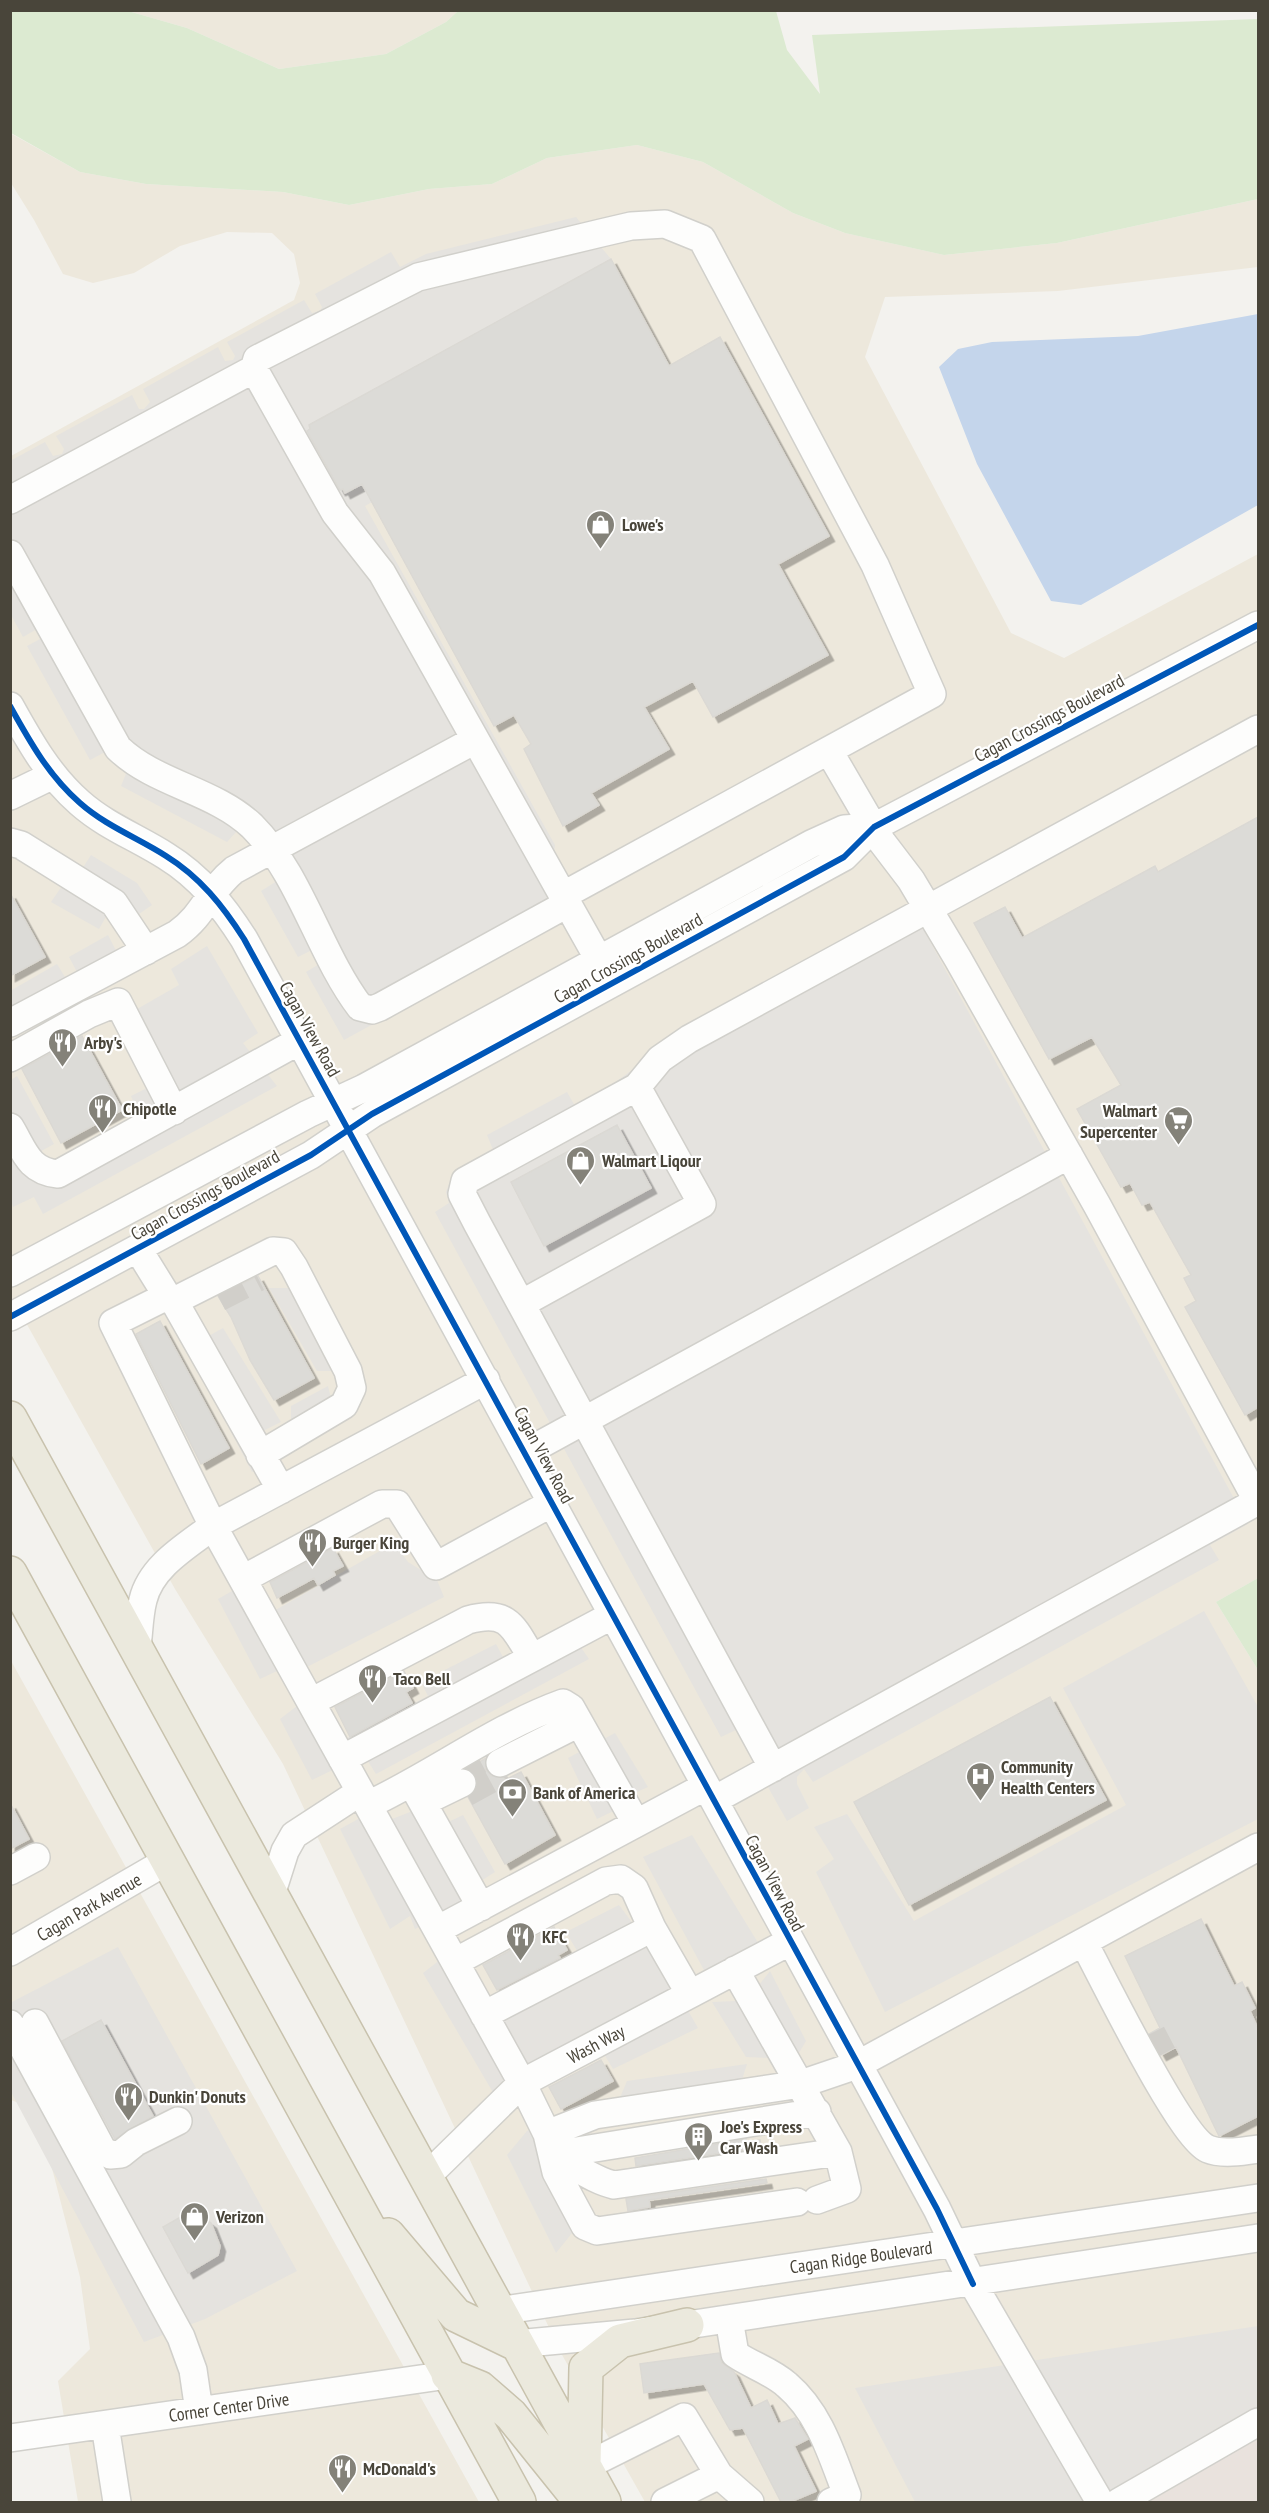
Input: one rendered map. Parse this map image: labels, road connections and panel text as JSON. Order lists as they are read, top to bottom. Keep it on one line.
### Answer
{"streets":{"street":["Cagan Crossings Boulevard","Cagan View Road","Cagan Park Avenue","Wash Way","Cagan Ridge Boulevard","Corner Center Drive"]},"crossings":[["Cagan Crossings Boulevard","Cagan View Road"],["Cagan View Road","Wash Way"],["Cagan View Road","Cagan Ridge Boulevard"]],"places":{"shop":["Lowe's","Walmart Liqour","Verizon"],"restaurant":["Arby's","Chipotle","Burger King","Taco Bell","KFC","Dunkin' Donuts","McDonald's"],"supermarket":["Walmart Supercenter"],"hospital":["Community Health Centers"],"bank":["Bank of America"],"building":["Joe's Express Car Wash"]}}
